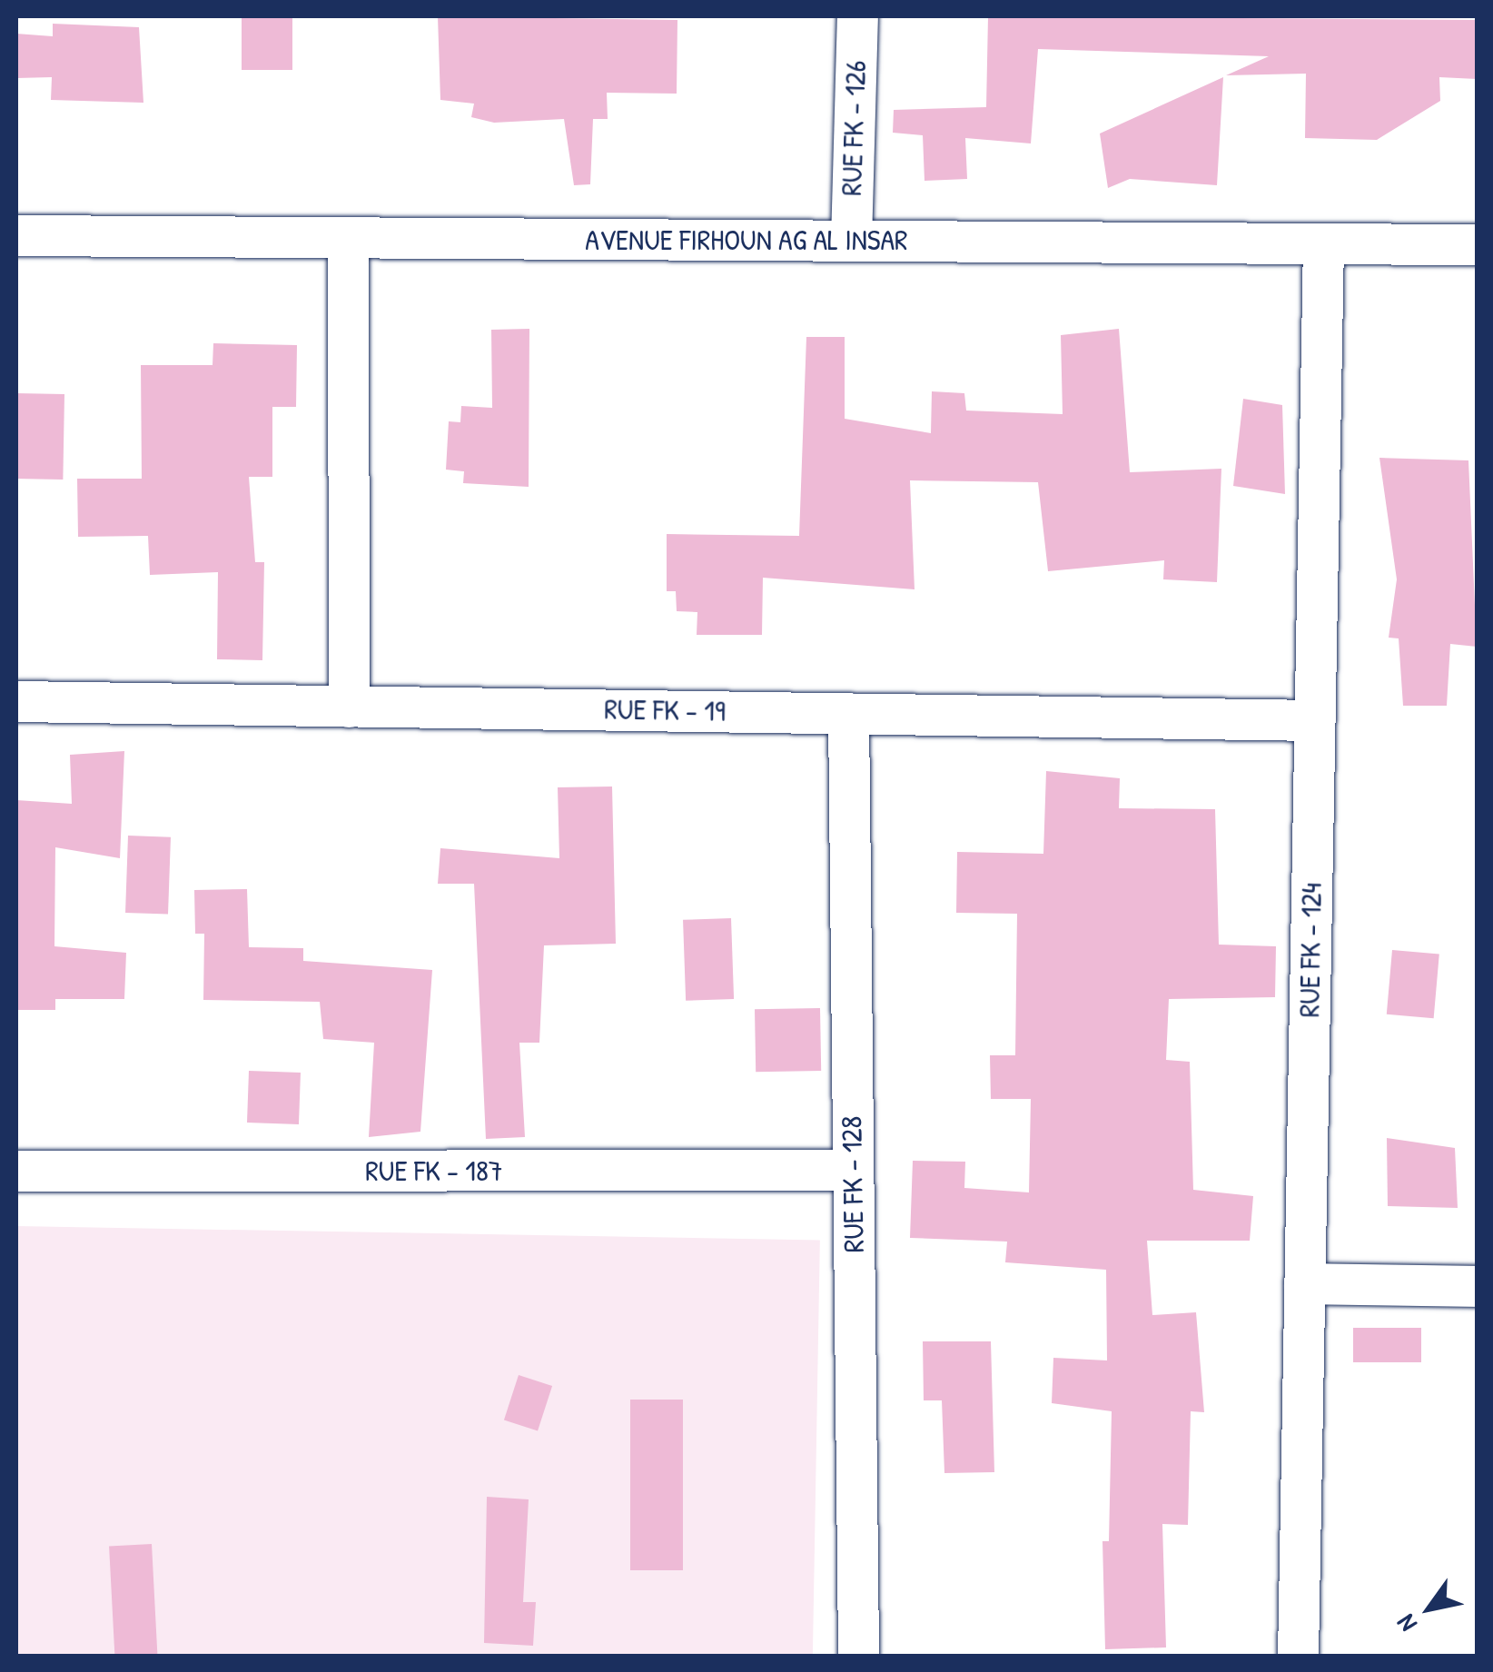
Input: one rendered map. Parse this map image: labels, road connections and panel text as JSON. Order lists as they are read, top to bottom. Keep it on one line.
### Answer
{"streets":{"street":["RUE FK - 126","AVENUE FIRHOUN AG AL INSAR","RUE FK - 19","RUE FK - 124","RUE FK - 187","RUE FK - 128"]},"crossings":[["RUE FK - 126","AVENUE FIRHOUN AG AL INSAR"],["AVENUE FIRHOUN AG AL INSAR","RUE FK - 124"],["RUE FK - 19","RUE FK - 124"],["RUE FK - 19","RUE FK - 128"],["RUE FK - 187","RUE FK - 128"]],"north":"bottom left"}
